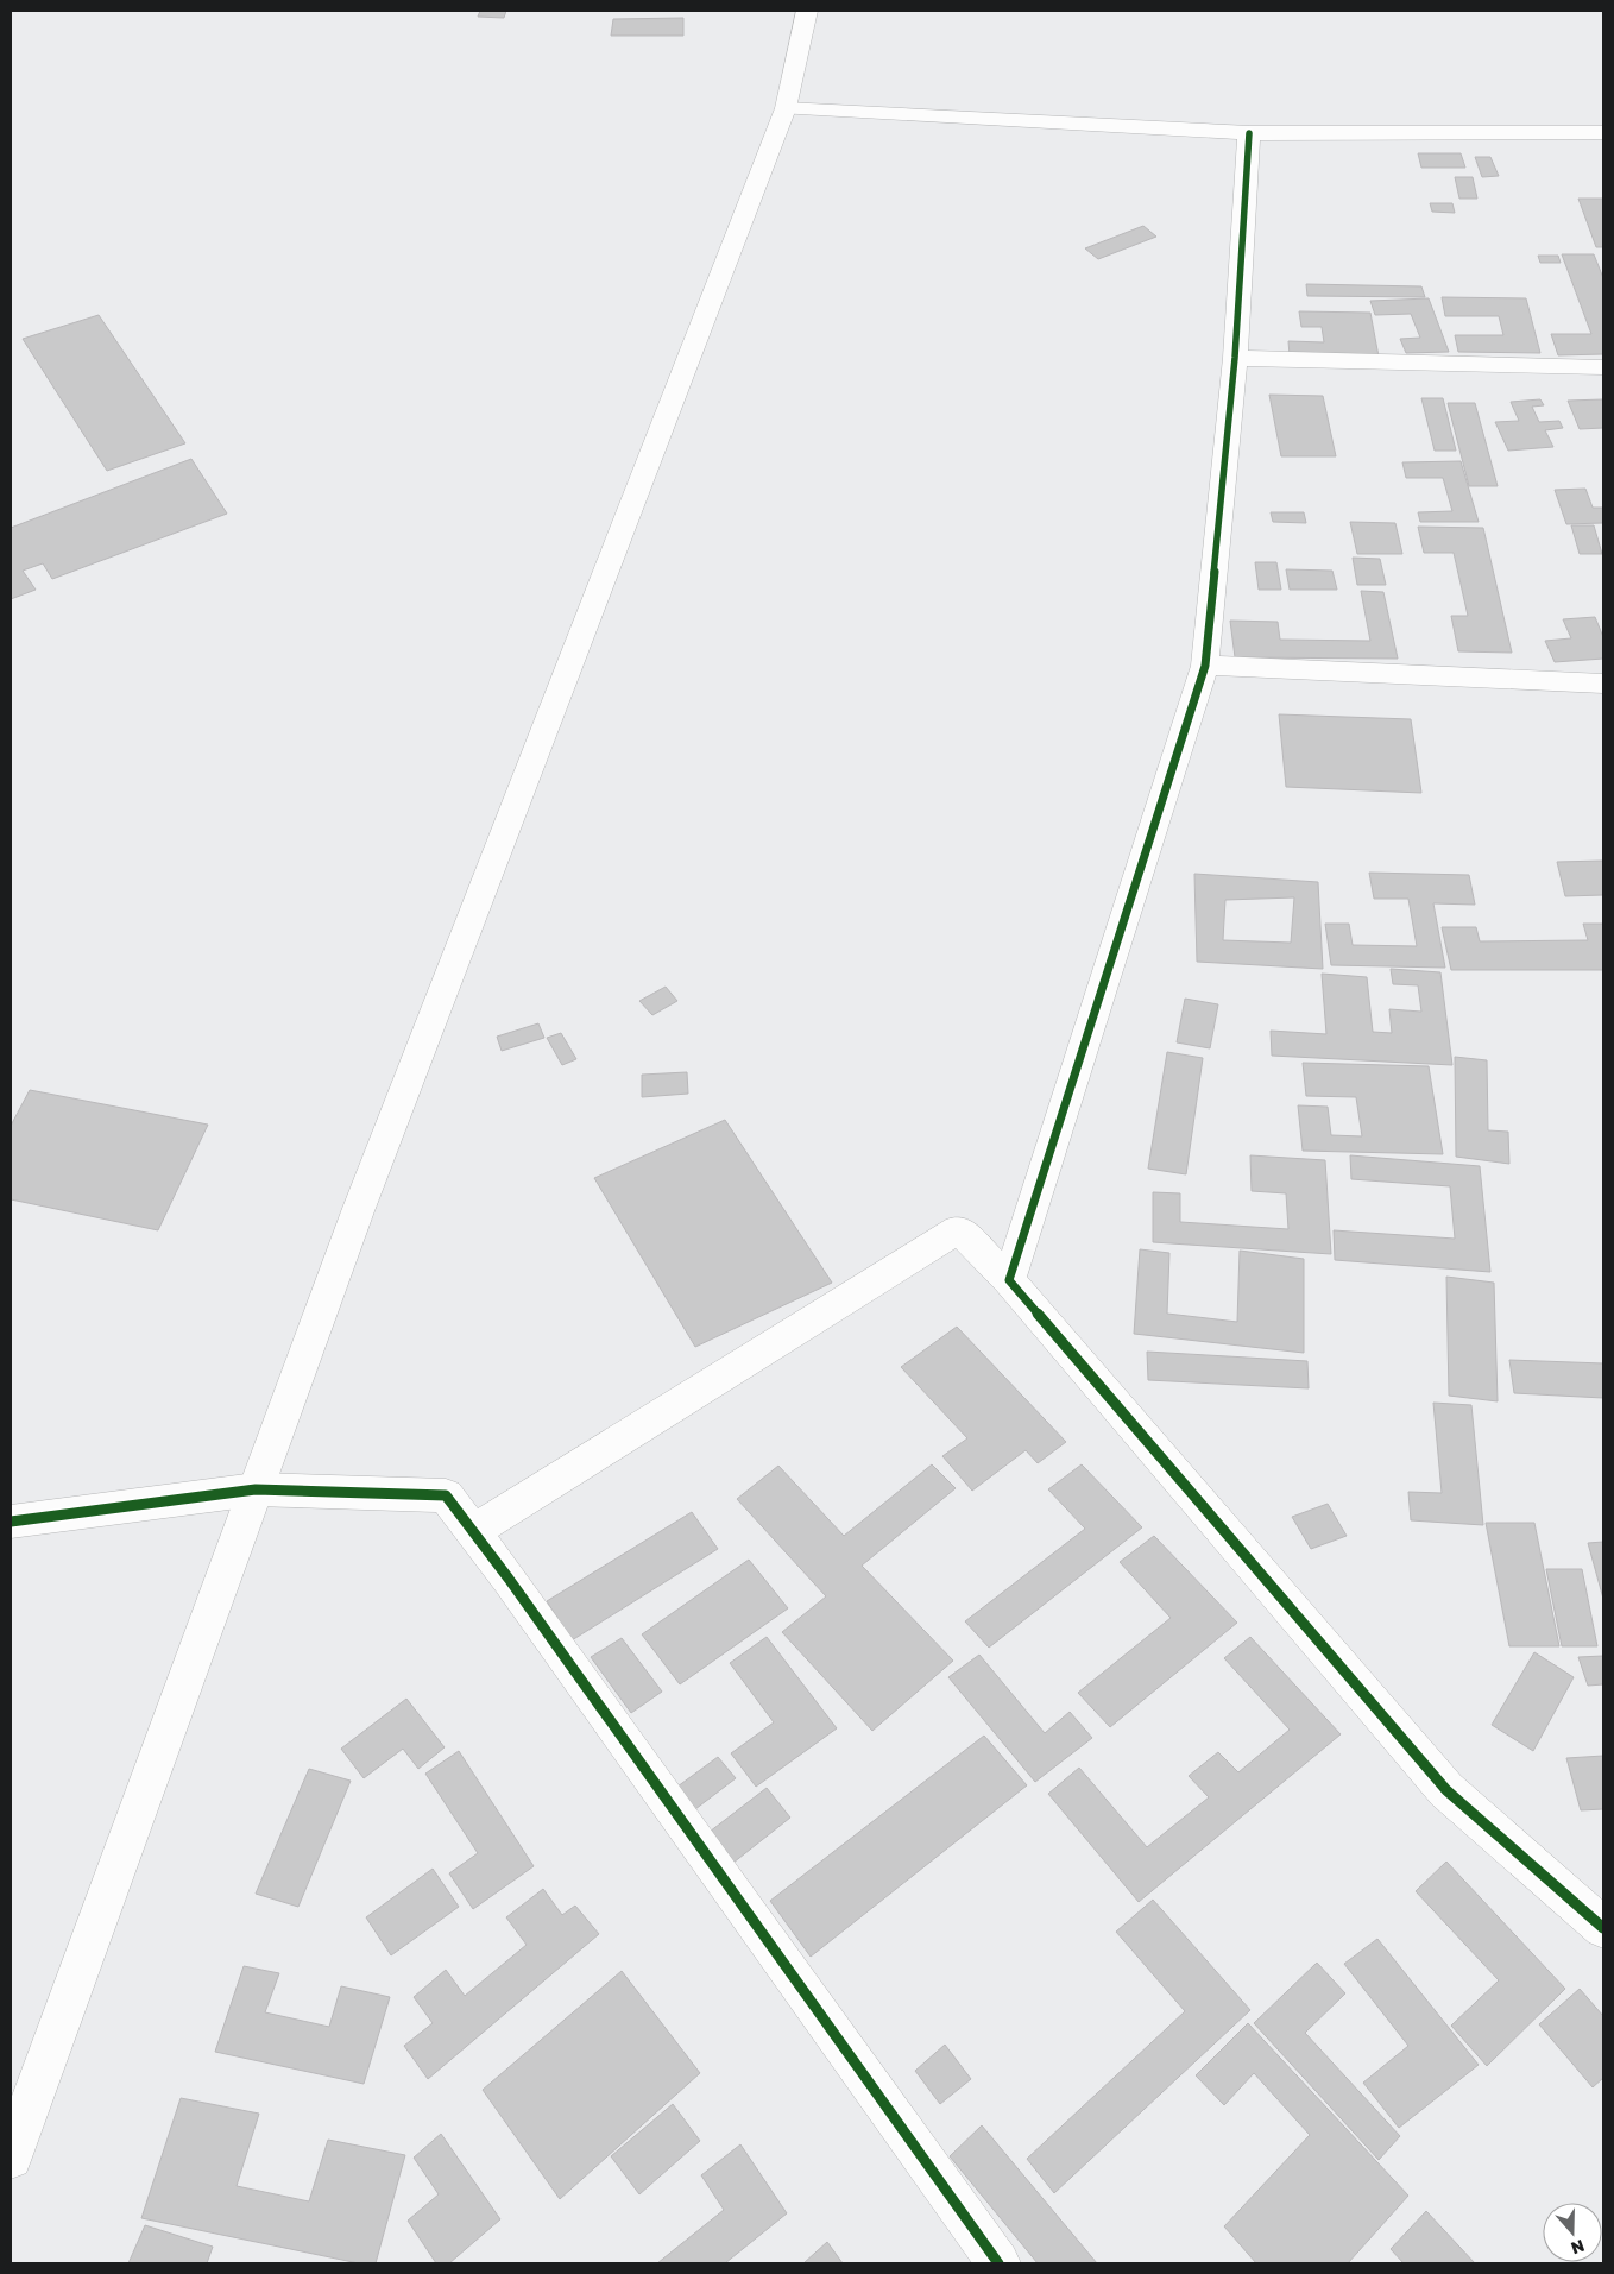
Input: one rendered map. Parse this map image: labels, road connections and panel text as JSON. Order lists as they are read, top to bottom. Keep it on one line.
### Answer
{"north":"bottom"}
